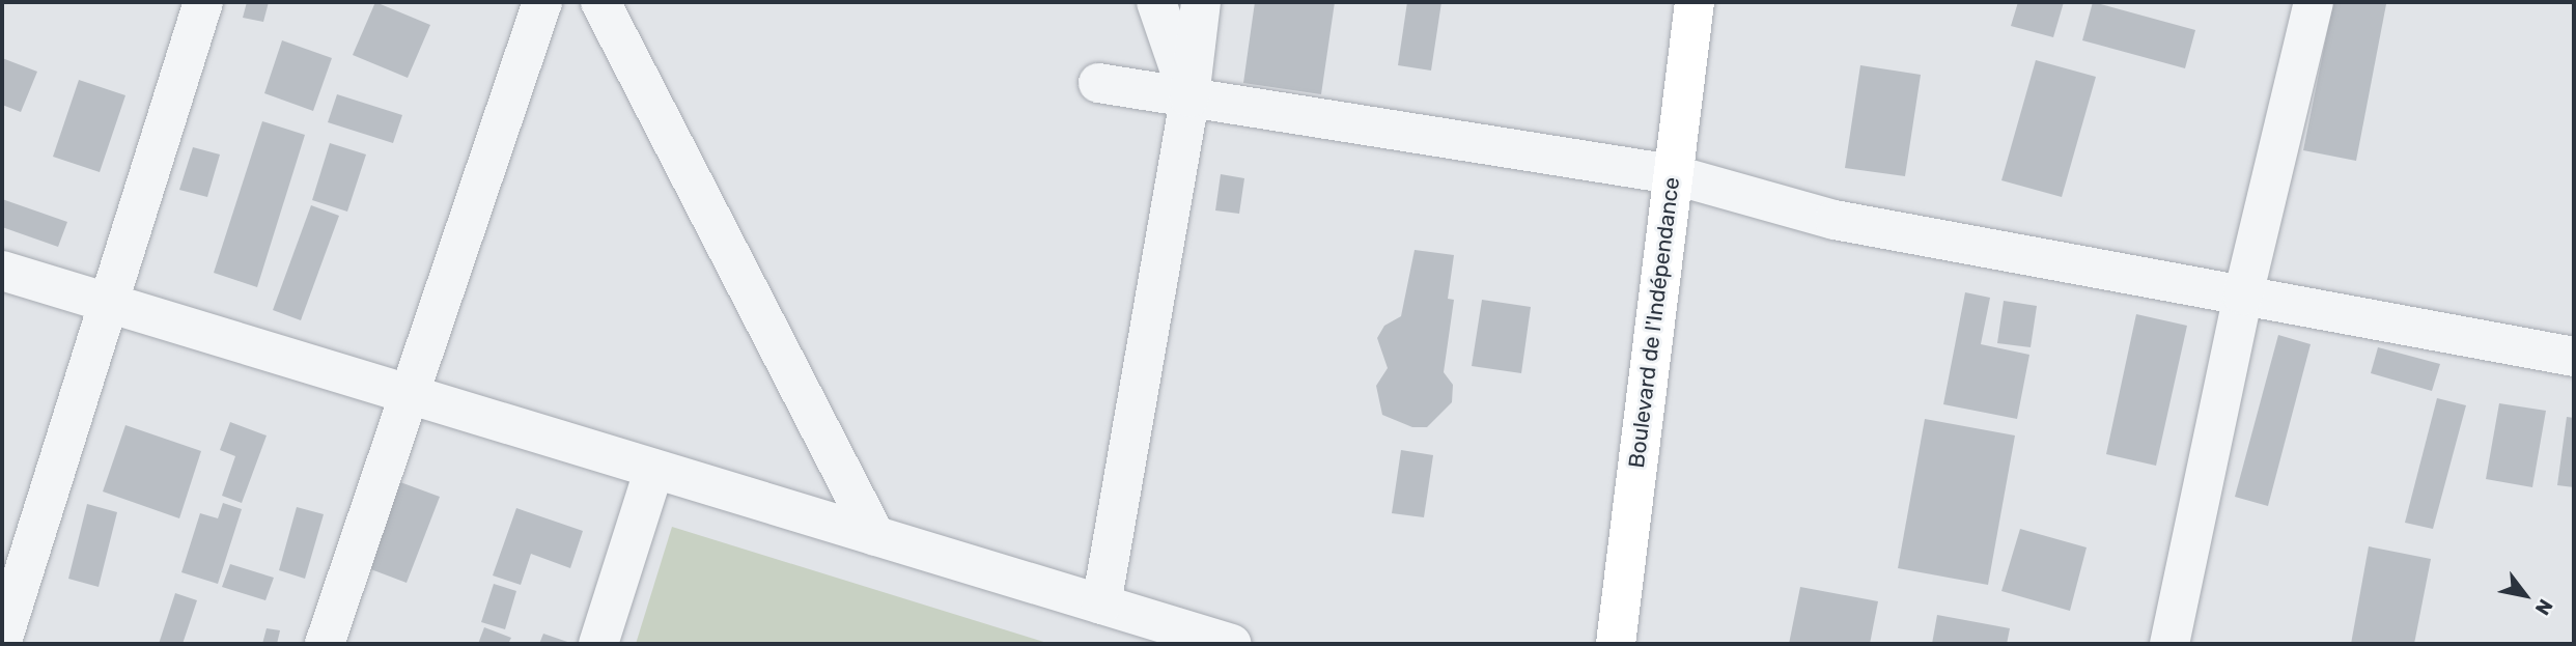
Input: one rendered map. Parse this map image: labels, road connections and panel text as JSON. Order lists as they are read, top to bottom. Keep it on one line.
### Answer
{"streets":{"highway":["Boulevard de l'Indépendance"]},"north":"bottom right"}
